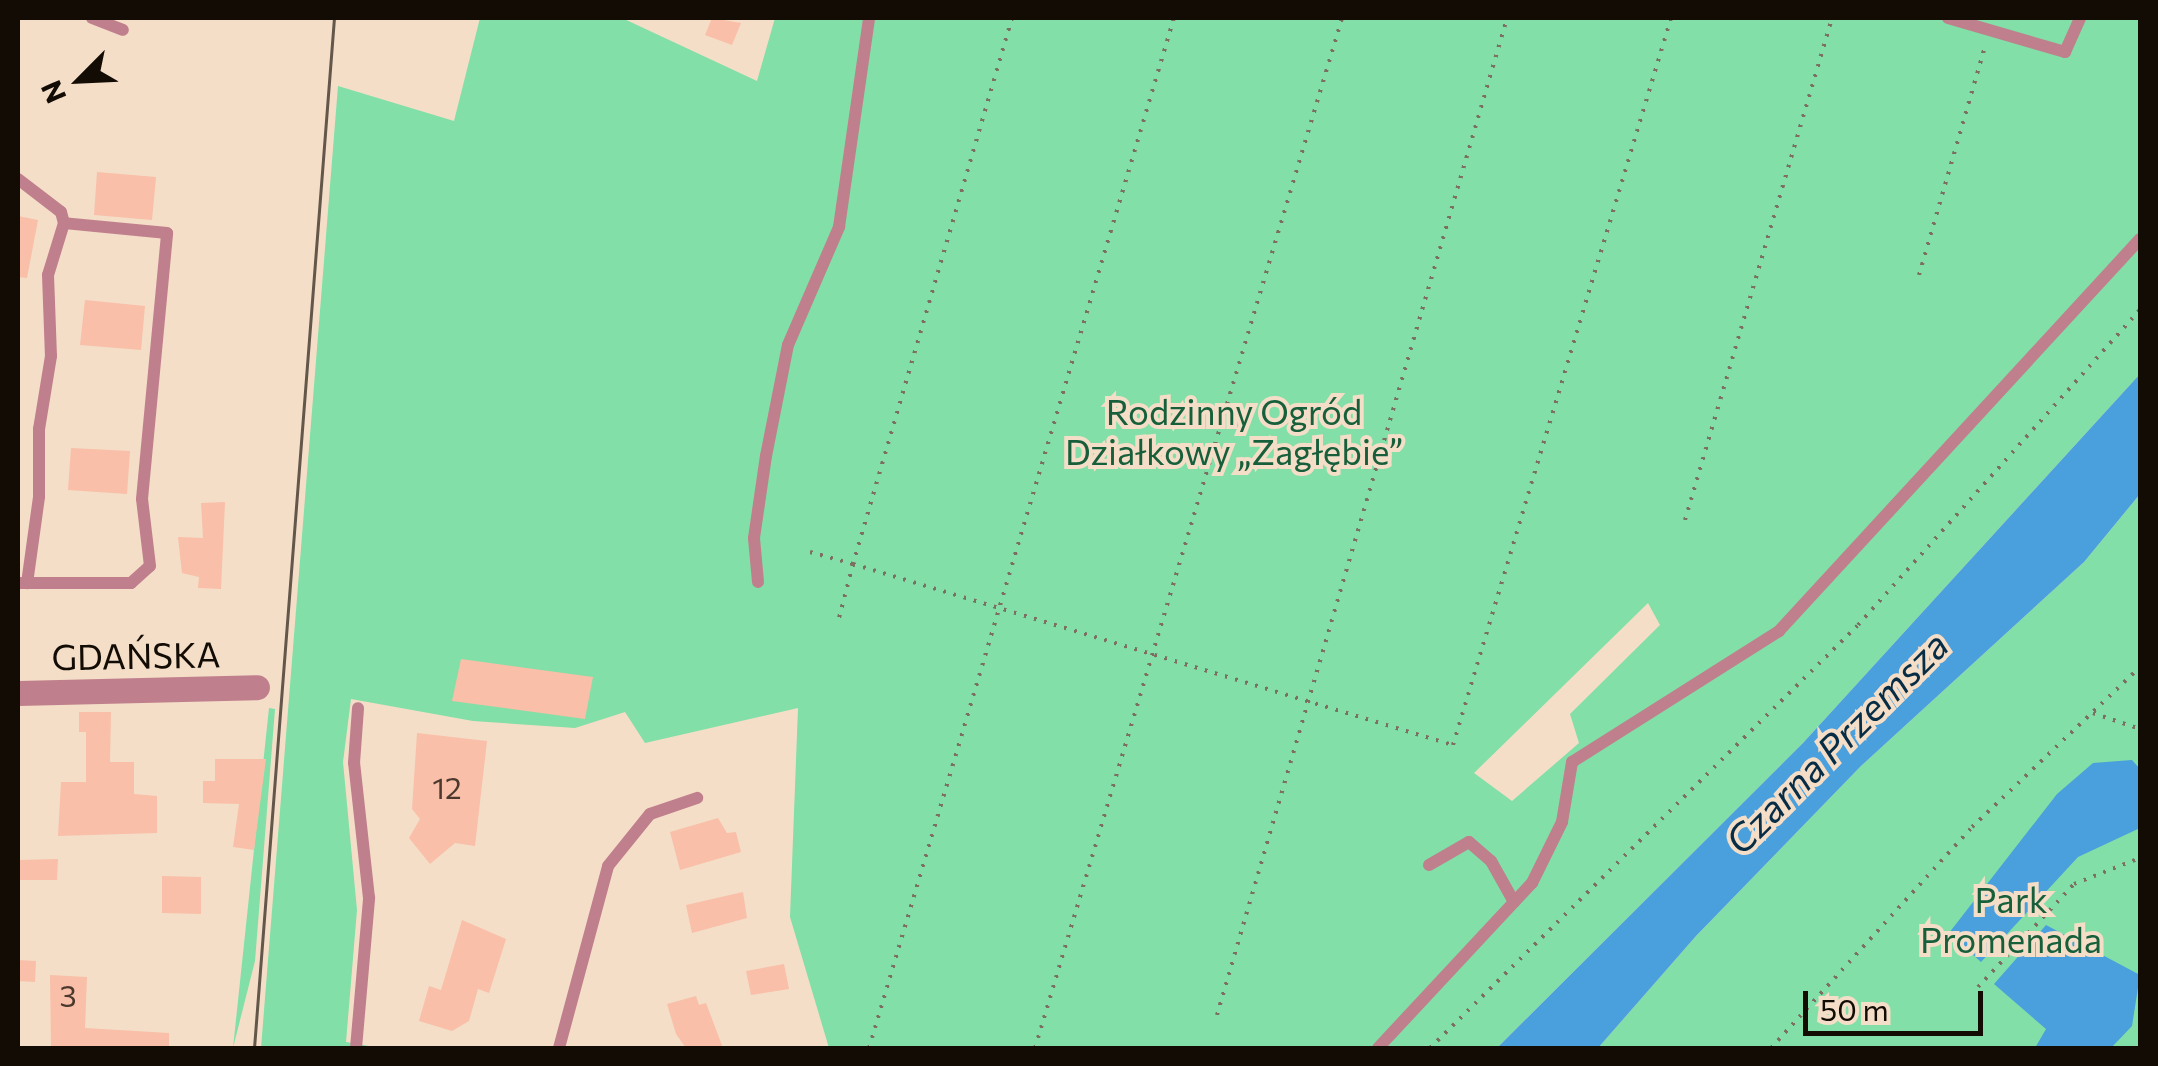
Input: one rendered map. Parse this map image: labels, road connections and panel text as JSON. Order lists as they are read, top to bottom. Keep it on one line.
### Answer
{"streets":{"street":["GDAŃSKA"]},"water":["Czarna Przemsza"],"parks":["Rodzinny Ogród Działkowy „Zagłębie”","Park Promenada"],"house_numbers":["12","3"],"scale_bar":"50 m","north":"bottom left"}
